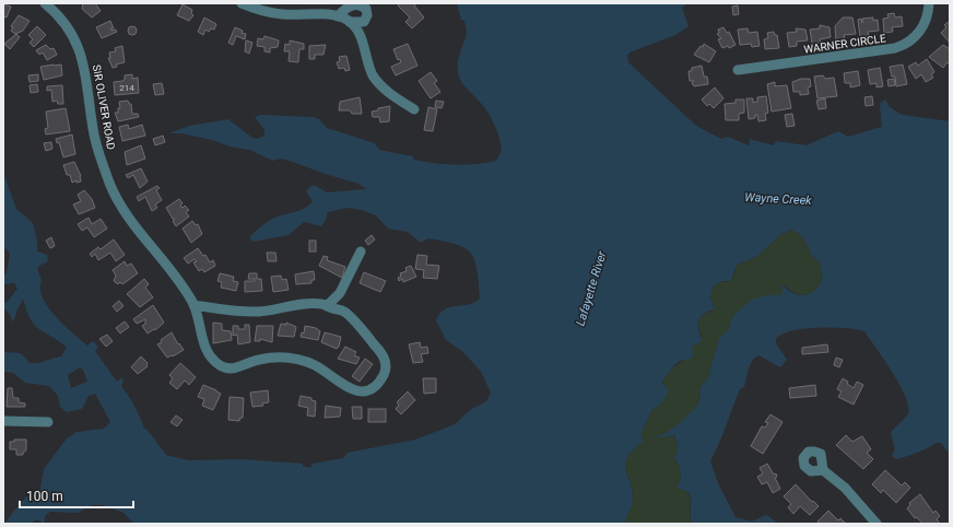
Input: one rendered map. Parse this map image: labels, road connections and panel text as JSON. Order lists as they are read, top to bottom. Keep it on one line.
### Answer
{"streets":{"street":["WARNER CIRCLE","SIR OLIVER ROAD"]},"water":["Wayne Creek","Lafayette River"],"house_numbers":["214"],"scale_bar":"100 m"}
